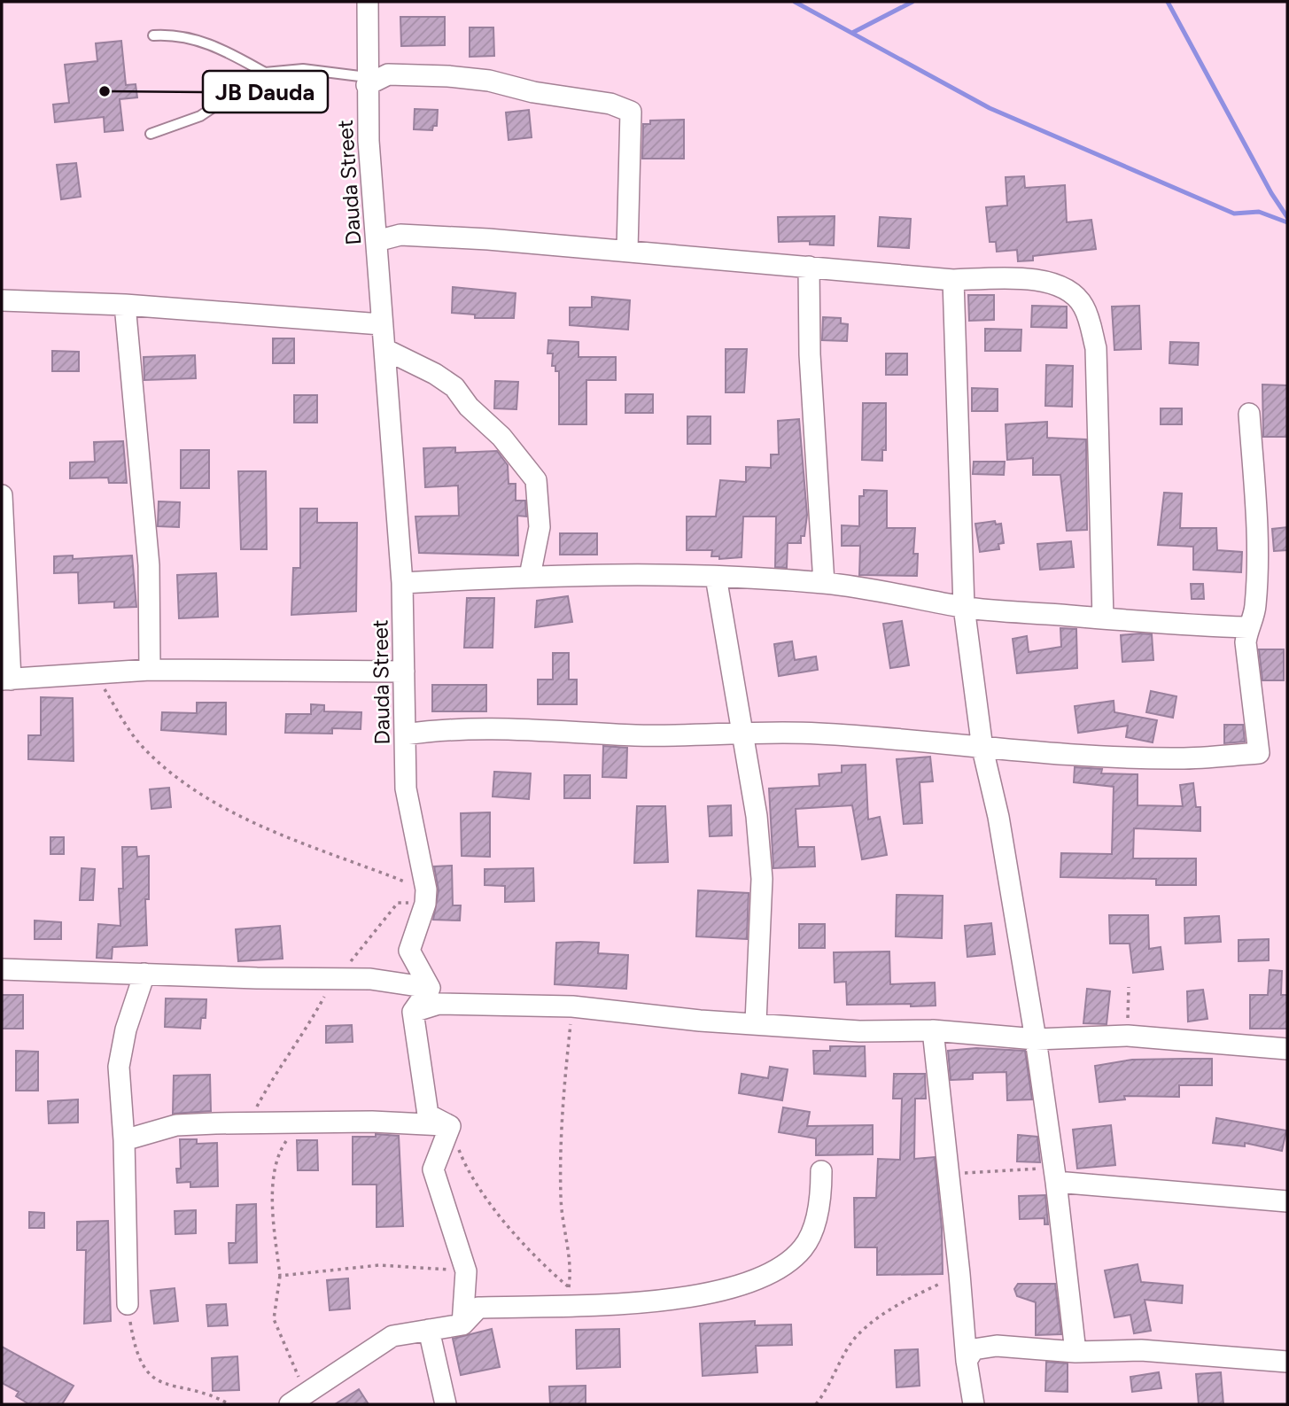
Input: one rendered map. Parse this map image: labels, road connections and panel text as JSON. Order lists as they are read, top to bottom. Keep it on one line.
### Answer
{"streets":{"street":["Dauda Street"]},"places":["JB Dauda"]}
